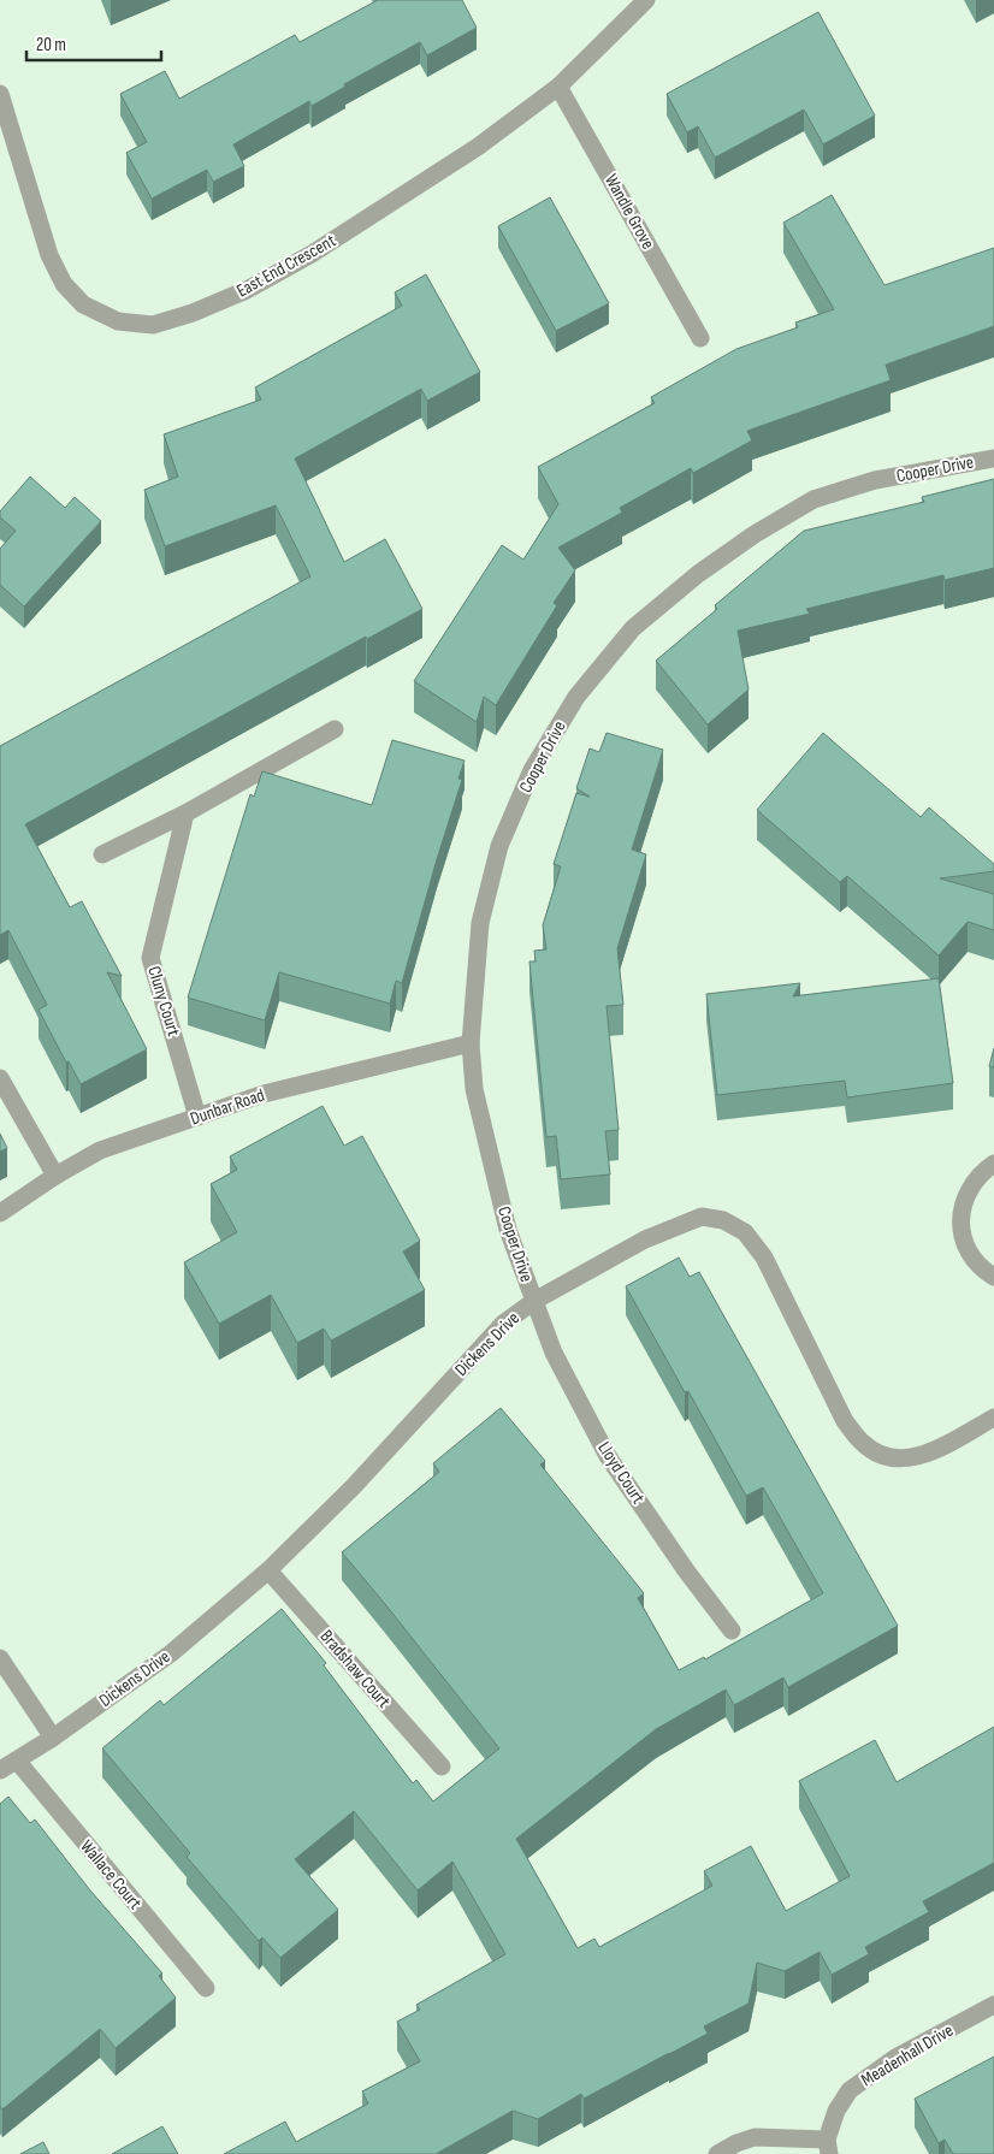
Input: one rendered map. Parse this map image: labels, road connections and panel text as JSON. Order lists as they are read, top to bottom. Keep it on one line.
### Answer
{"streets":{"street":["Wandle Grove","East End Crescent","Cooper Drive","Cluny Court","Dunbar Road","Dickens Drive","Lloyd Court","Bradshaw Court","Wallace Court","Meadenhall Drive"]},"crossings":[["Wandle Grove","East End Crescent"],["Cooper Drive","Dunbar Road"],["Cooper Drive","Dickens Drive"],["Cooper Drive","Lloyd Court"],["Cluny Court","Dunbar Road"],["Dickens Drive","Lloyd Court"],["Dickens Drive","Bradshaw Court"],["Dickens Drive","Wallace Court"]],"scale_bar":"20 m"}
